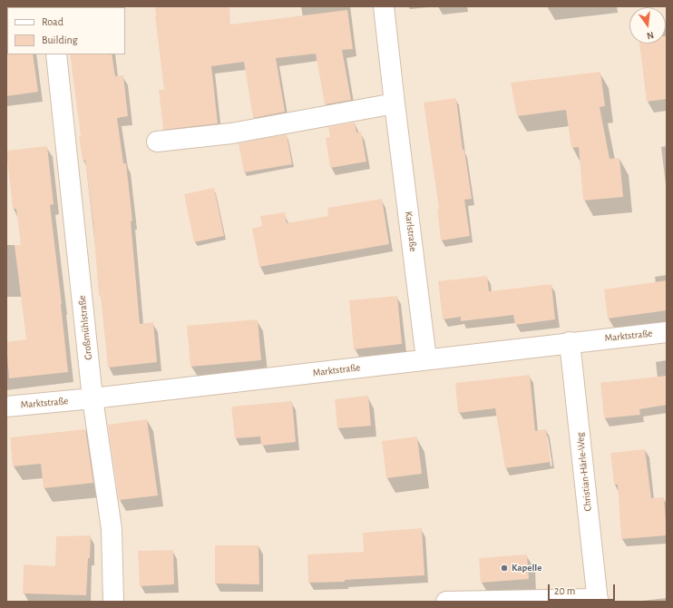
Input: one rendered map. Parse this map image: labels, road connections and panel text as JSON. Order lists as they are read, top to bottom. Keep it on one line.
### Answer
{"streets":{"street":["Karlstraße","Großmühlstraße","Marktstraße","Christian-Härle-Weg"]},"crossings":[["Karlstraße","Marktstraße"],["Großmühlstraße","Marktstraße"],["Marktstraße","Christian-Härle-Weg"]],"places":["Kapelle"],"legend":["Road","Building"],"scale_bar":"20 m","north":"bottom"}
